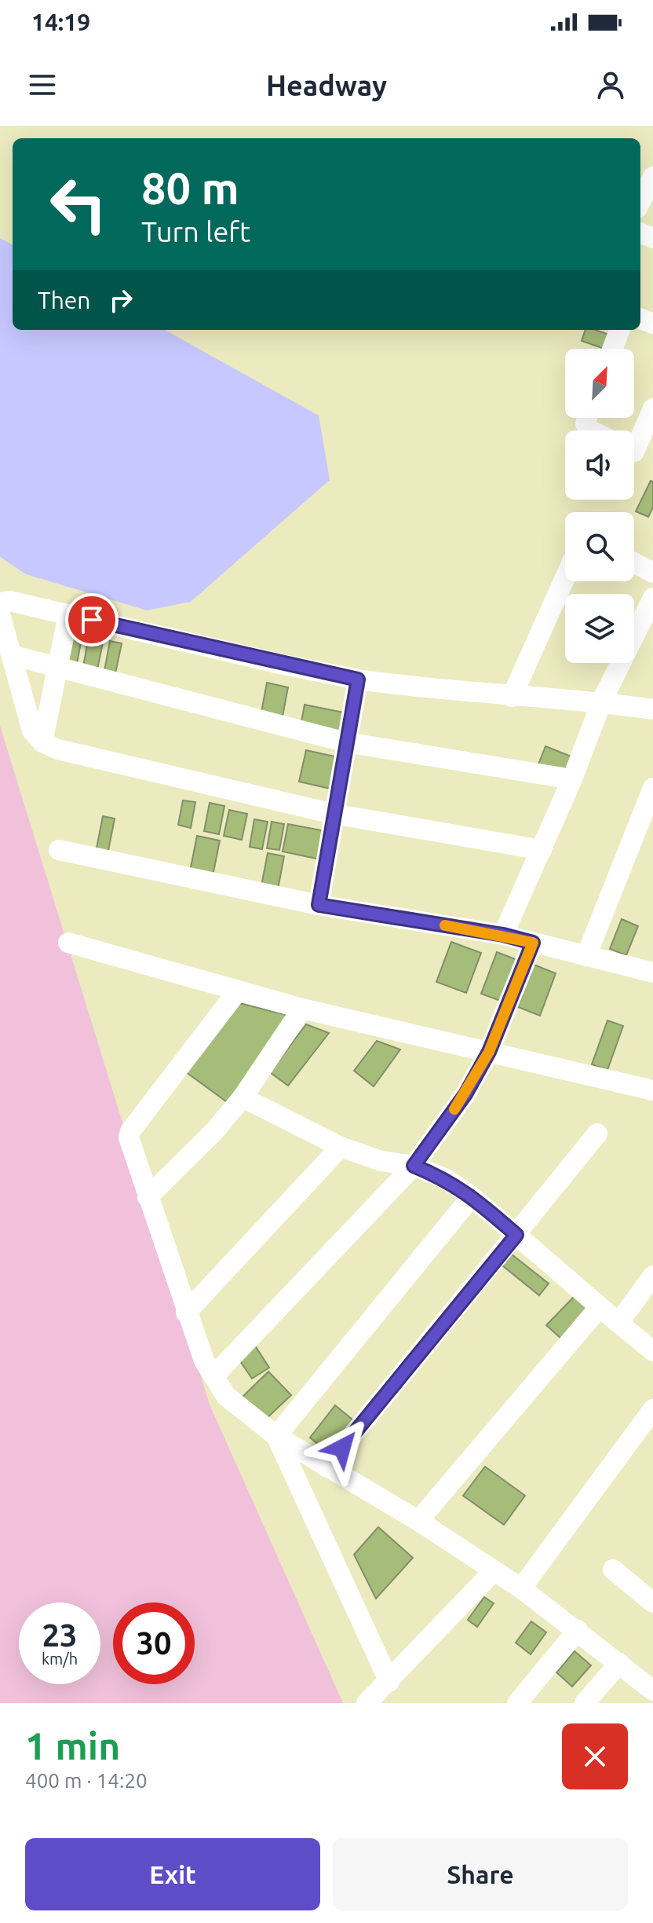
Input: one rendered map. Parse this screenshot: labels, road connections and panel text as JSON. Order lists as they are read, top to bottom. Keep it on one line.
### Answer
{"north":"top right","page":{"status":"14:19","header":"Headway","turn":["80 m","Turn left"],"then":"Then","speed":"23 km/h","limit":"30","heading":["1 min","400 m · 14:20"],"buttons":["Exit","Share"]}}
